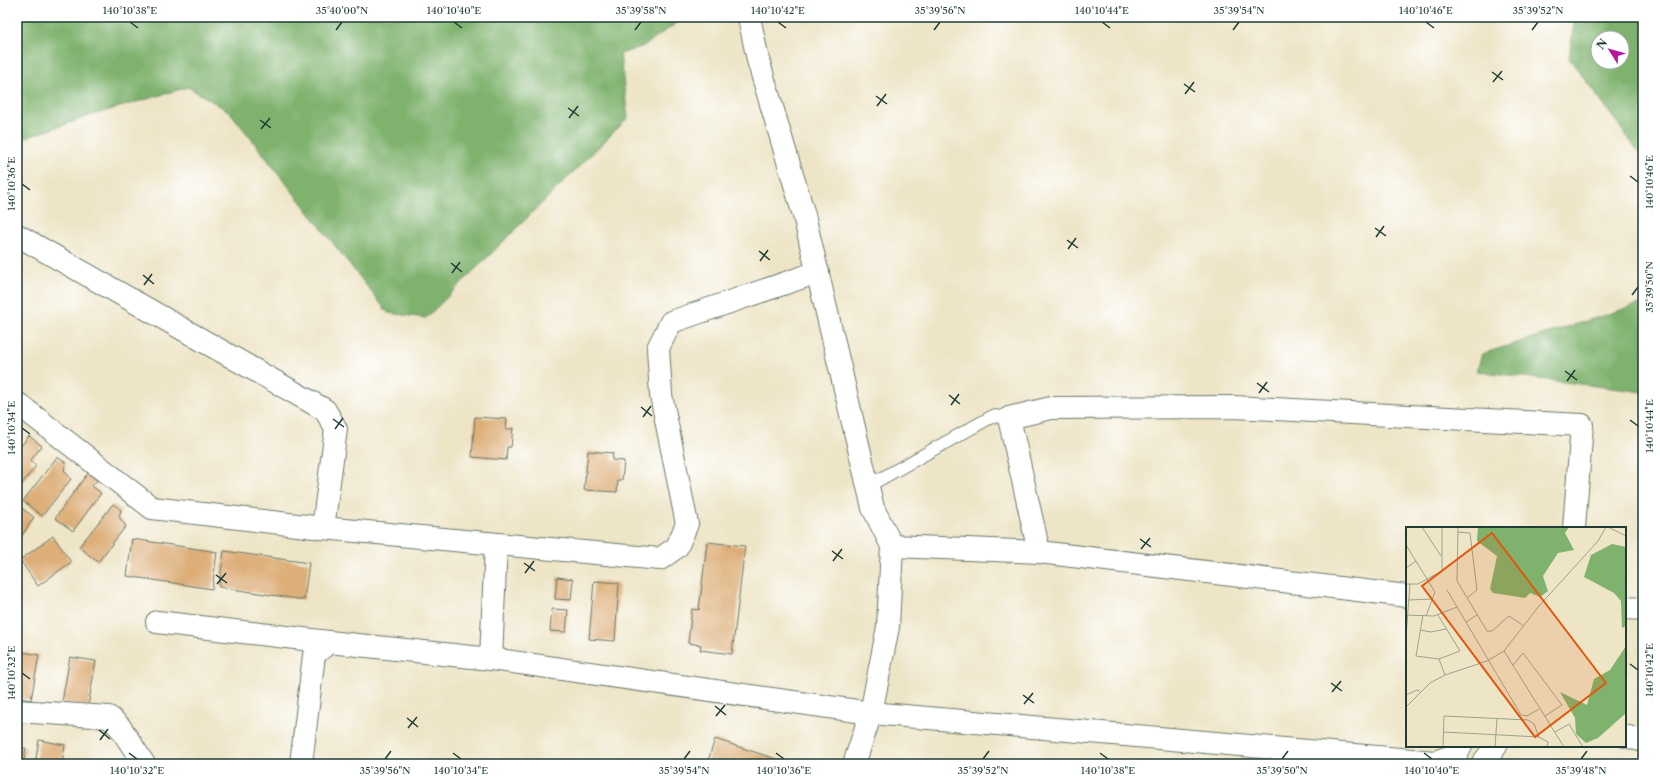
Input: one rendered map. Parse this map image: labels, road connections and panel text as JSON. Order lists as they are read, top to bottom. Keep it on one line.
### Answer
{"north":"top left","coordinates":["140°10'38\"E","35°40'00\"N","140°10'40\"E","35°39'58\"N","140°10'42\"E","35°39'56\"N","140°10'44\"E","35°39'54\"N","140°10'46\"E","35°39'52\"N","140°10'36\"E","35°39'50\"N","140°10'34\"E","140°10'32\"E","35°39'48\"N"]}
